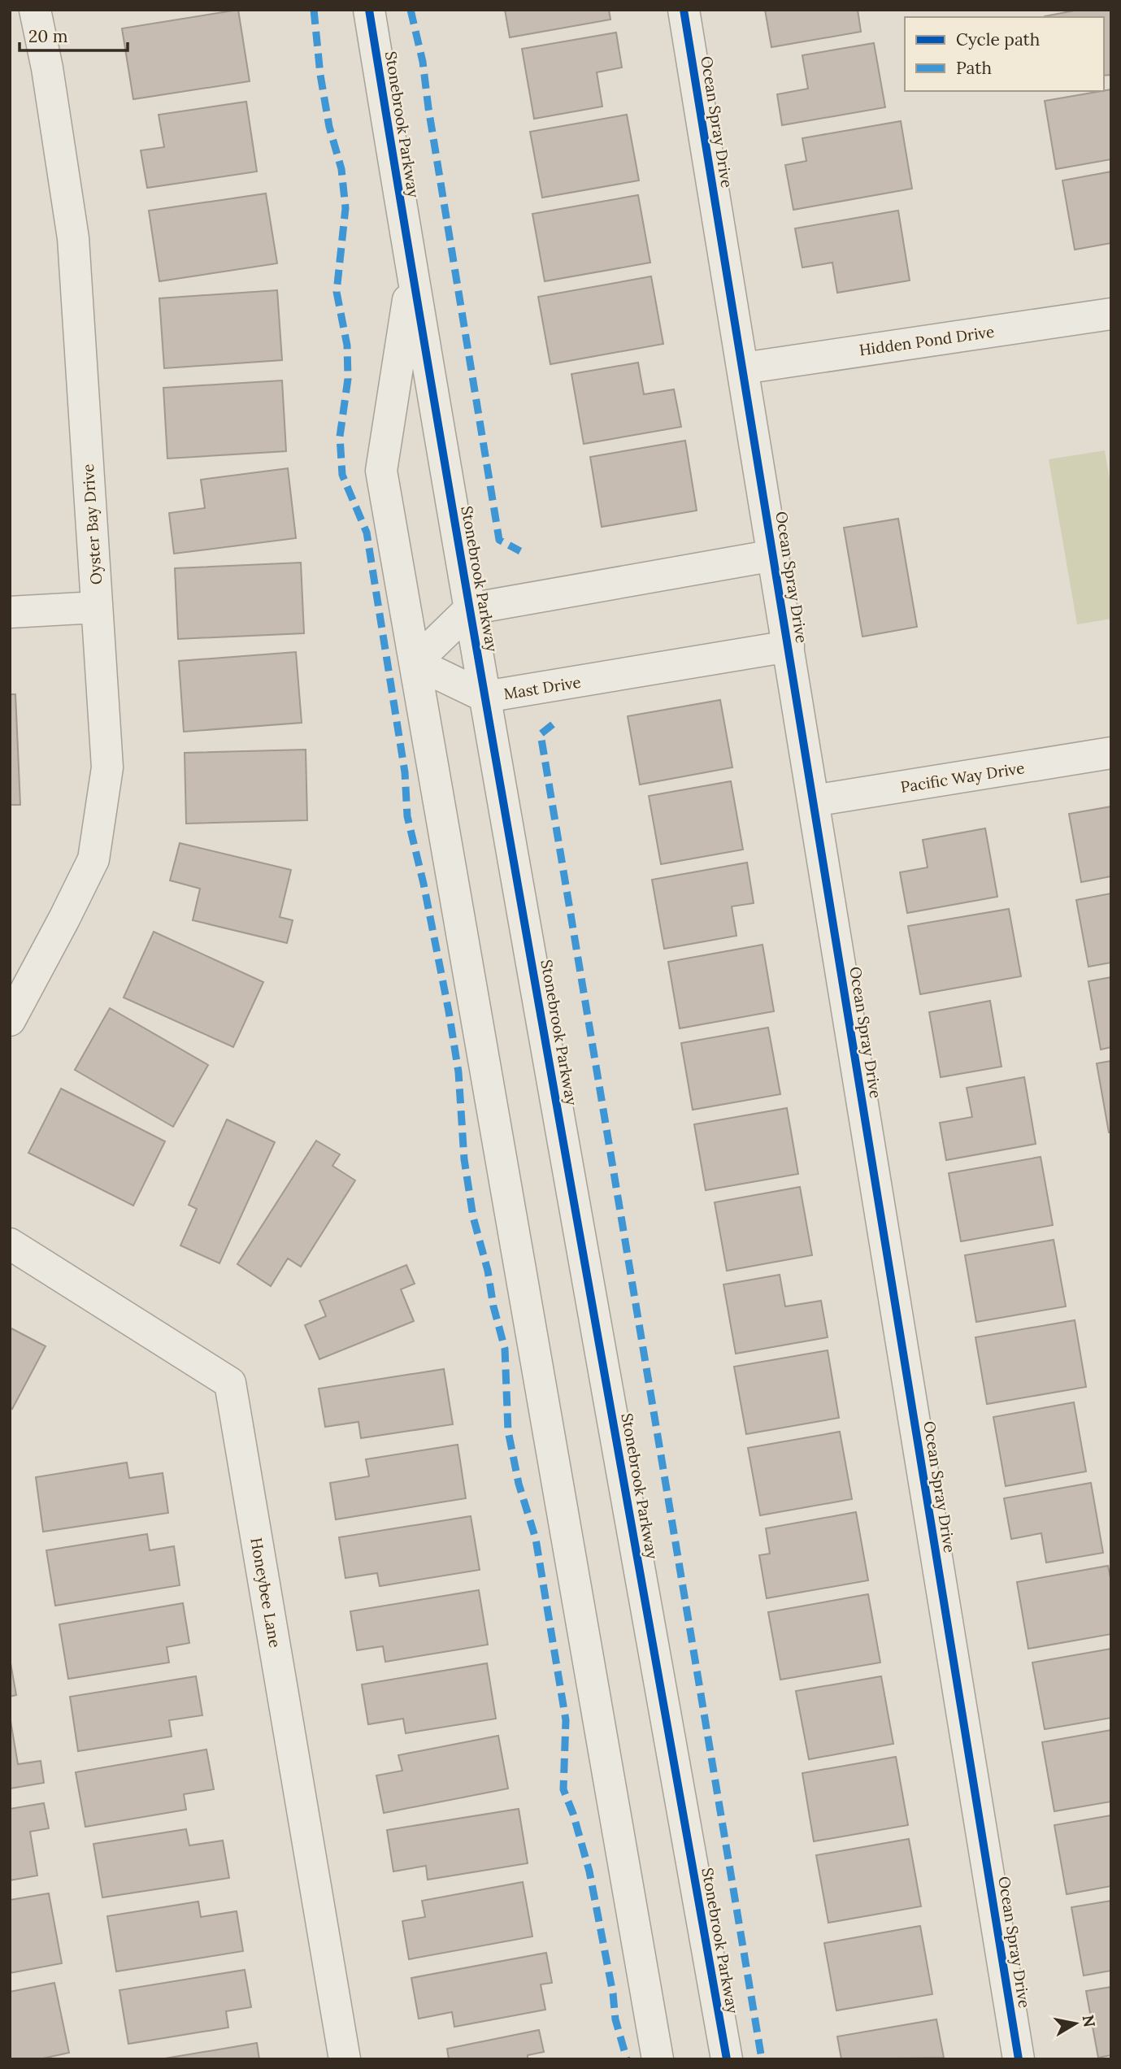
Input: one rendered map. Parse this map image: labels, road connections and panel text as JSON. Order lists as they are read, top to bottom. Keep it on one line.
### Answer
{"streets":{"street":["Ocean Spray Drive","Stonebrook Parkway","Hidden Pond Drive","Oyster Bay Drive","Mast Drive","Pacific Way Drive","Honeybee Lane"]},"crossings":[["Ocean Spray Drive","Hidden Pond Drive"],["Ocean Spray Drive","Mast Drive"],["Ocean Spray Drive","Pacific Way Drive"],["Stonebrook Parkway","Mast Drive"]],"legend":["Cycle path","Path"],"scale_bar":"20 m","north":"right"}
